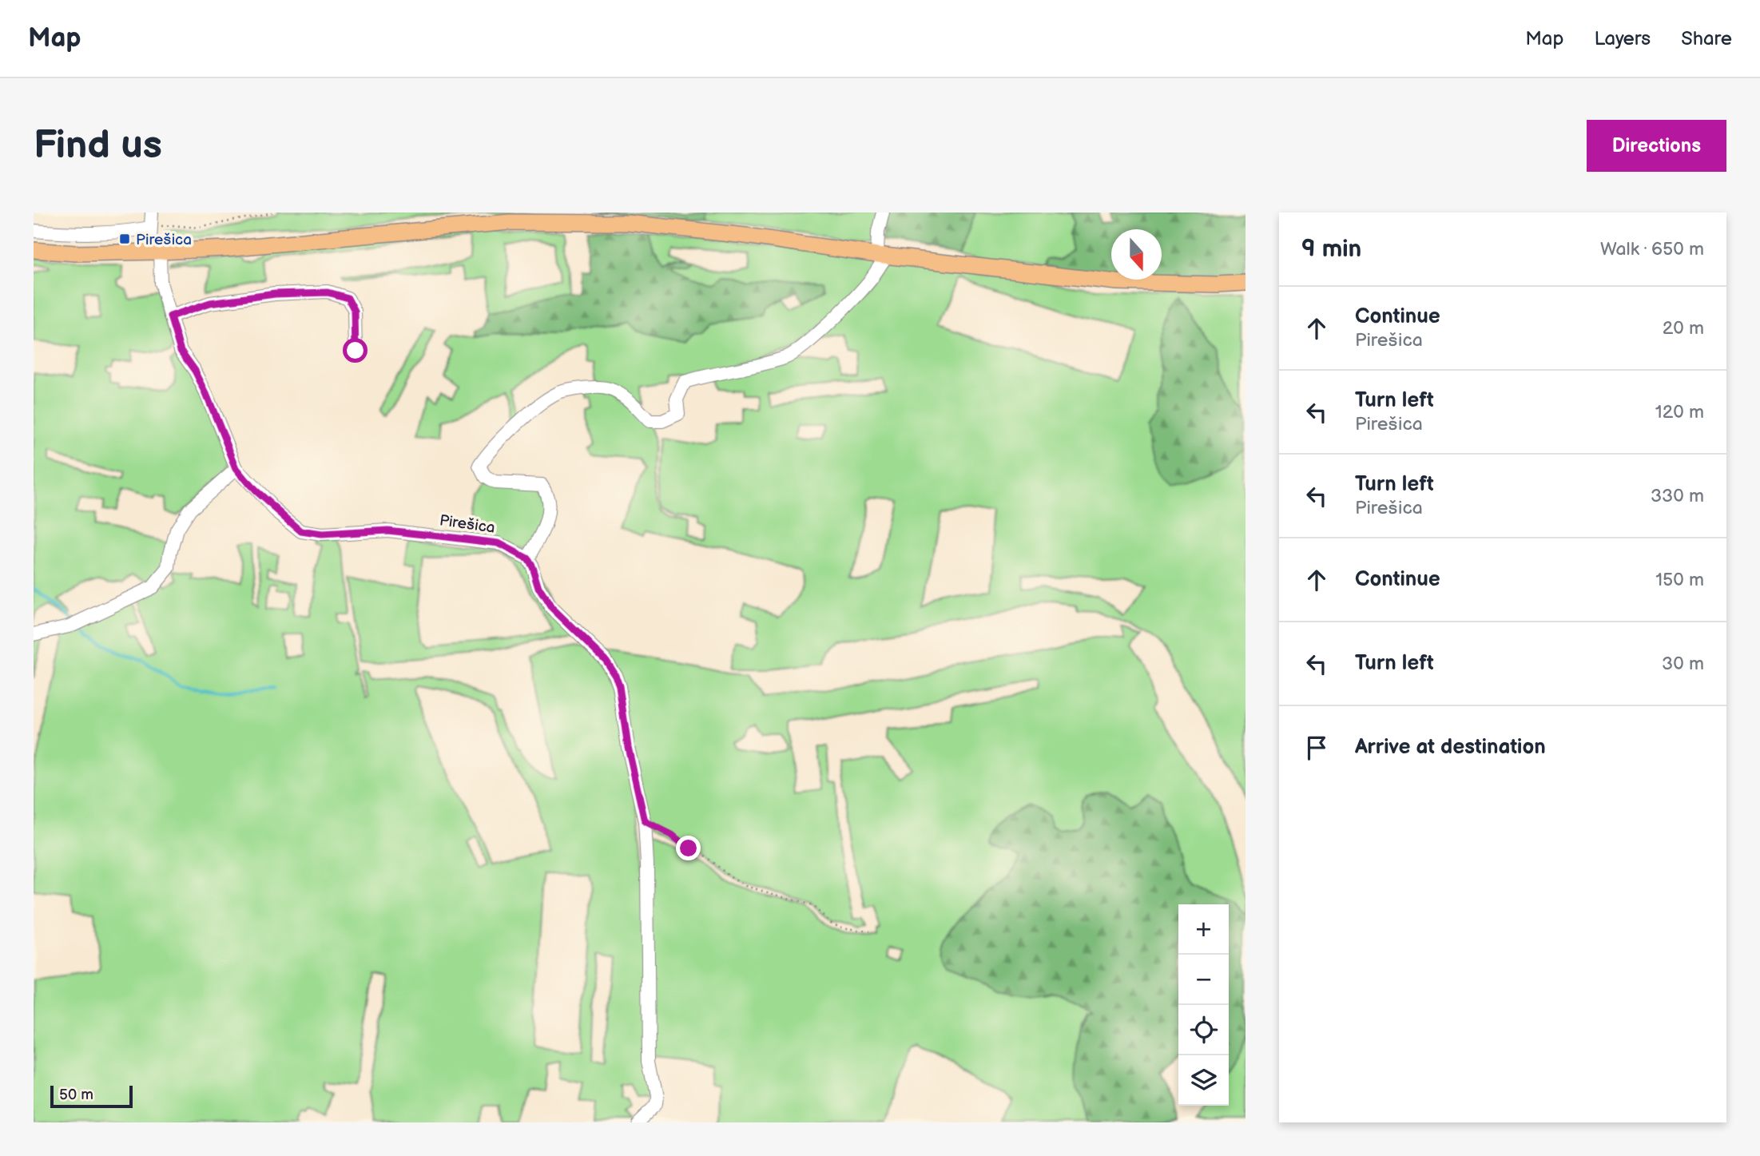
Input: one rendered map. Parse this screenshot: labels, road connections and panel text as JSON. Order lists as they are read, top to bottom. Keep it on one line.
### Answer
{"streets":{"street":["Pirešica"]},"places":{"transit":["Pirešica"]},"scale_bar":"50 m","north":"bottom","page":{"header":"Map","nav":["Map","Layers","Share"],"buttons":"Directions","title":"Find us","heading":["9 min","Walk · 650 m"],"list":[["Continue","Pirešica","20 m"],["Turn left","Pirešica","120 m"],["Turn left","Pirešica","330 m"],["Continue","150 m"],["Turn left","30 m"],"Arrive at destination"],"map_buttons":["+","−"],"scale":"50 m"}}
